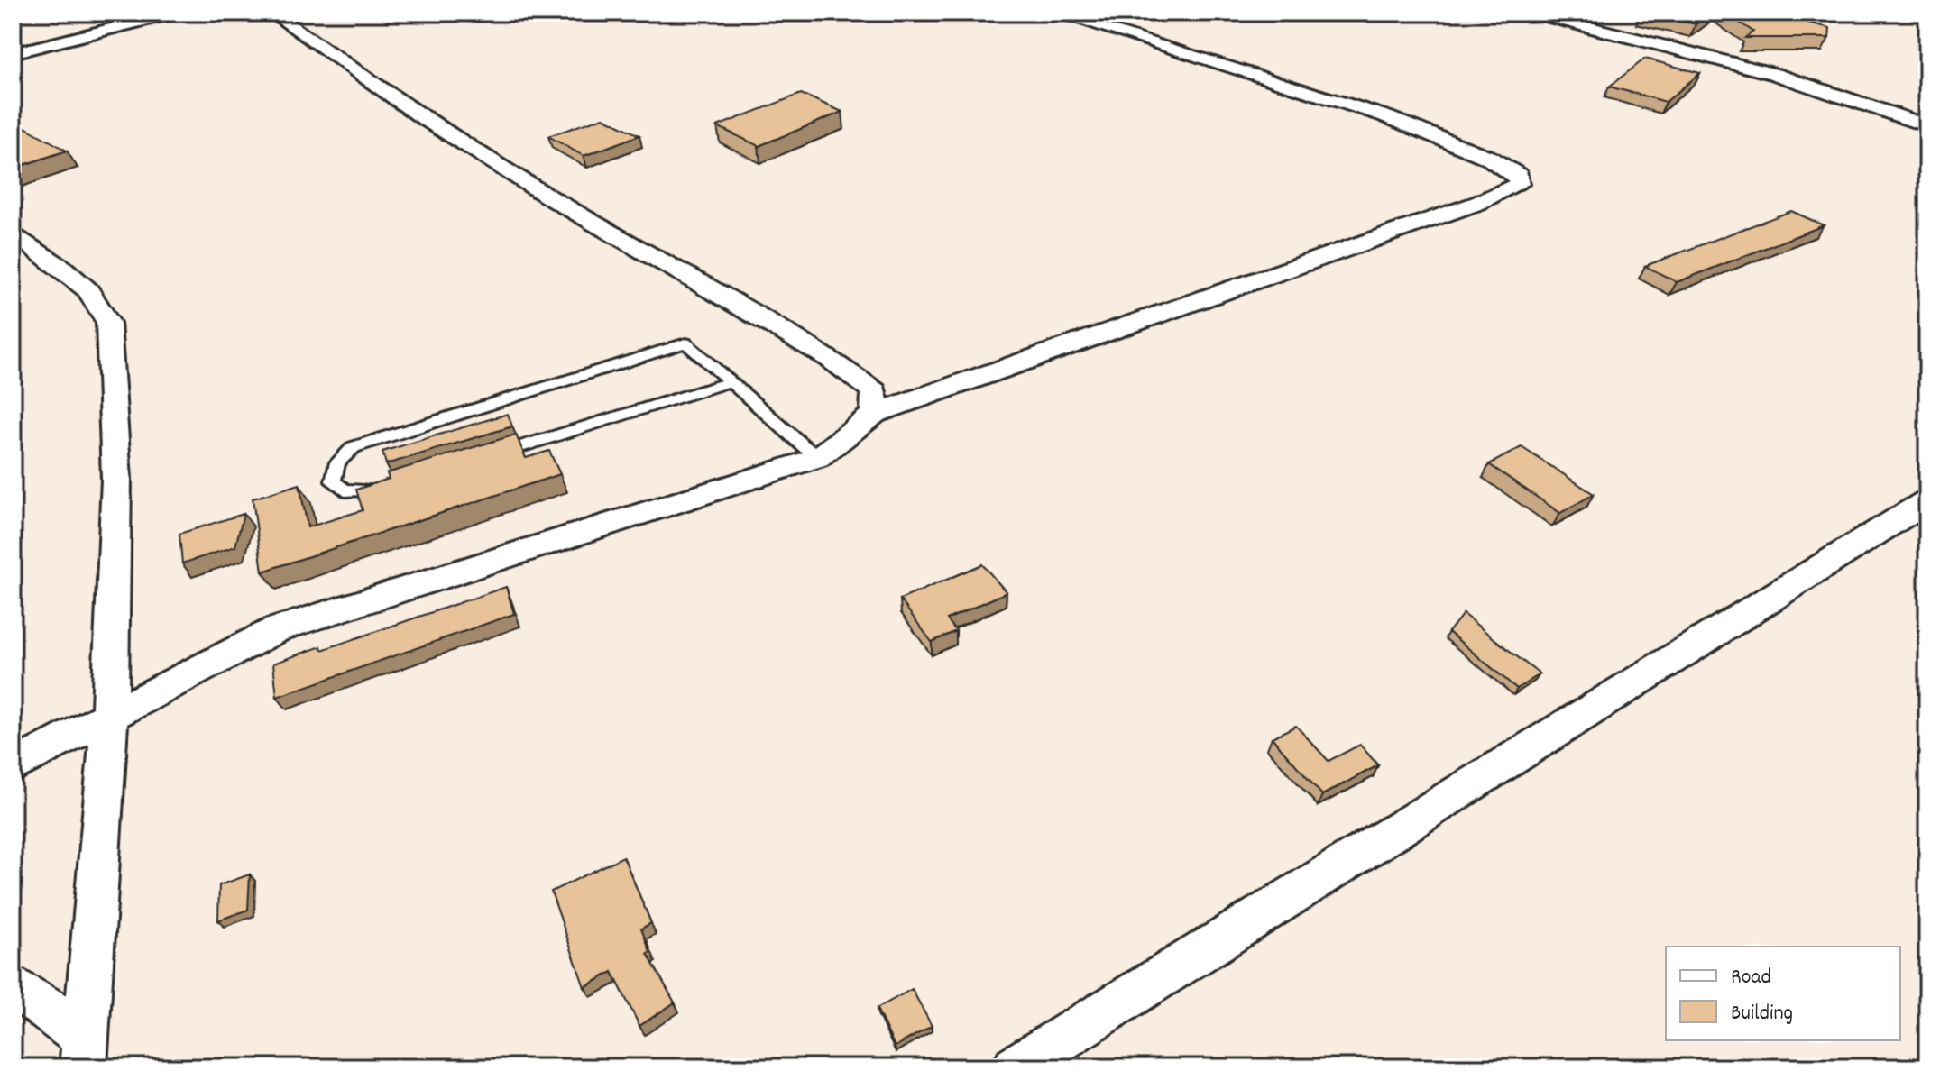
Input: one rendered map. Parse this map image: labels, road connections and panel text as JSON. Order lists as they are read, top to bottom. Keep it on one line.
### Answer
{"legend":["Road","Building"]}
